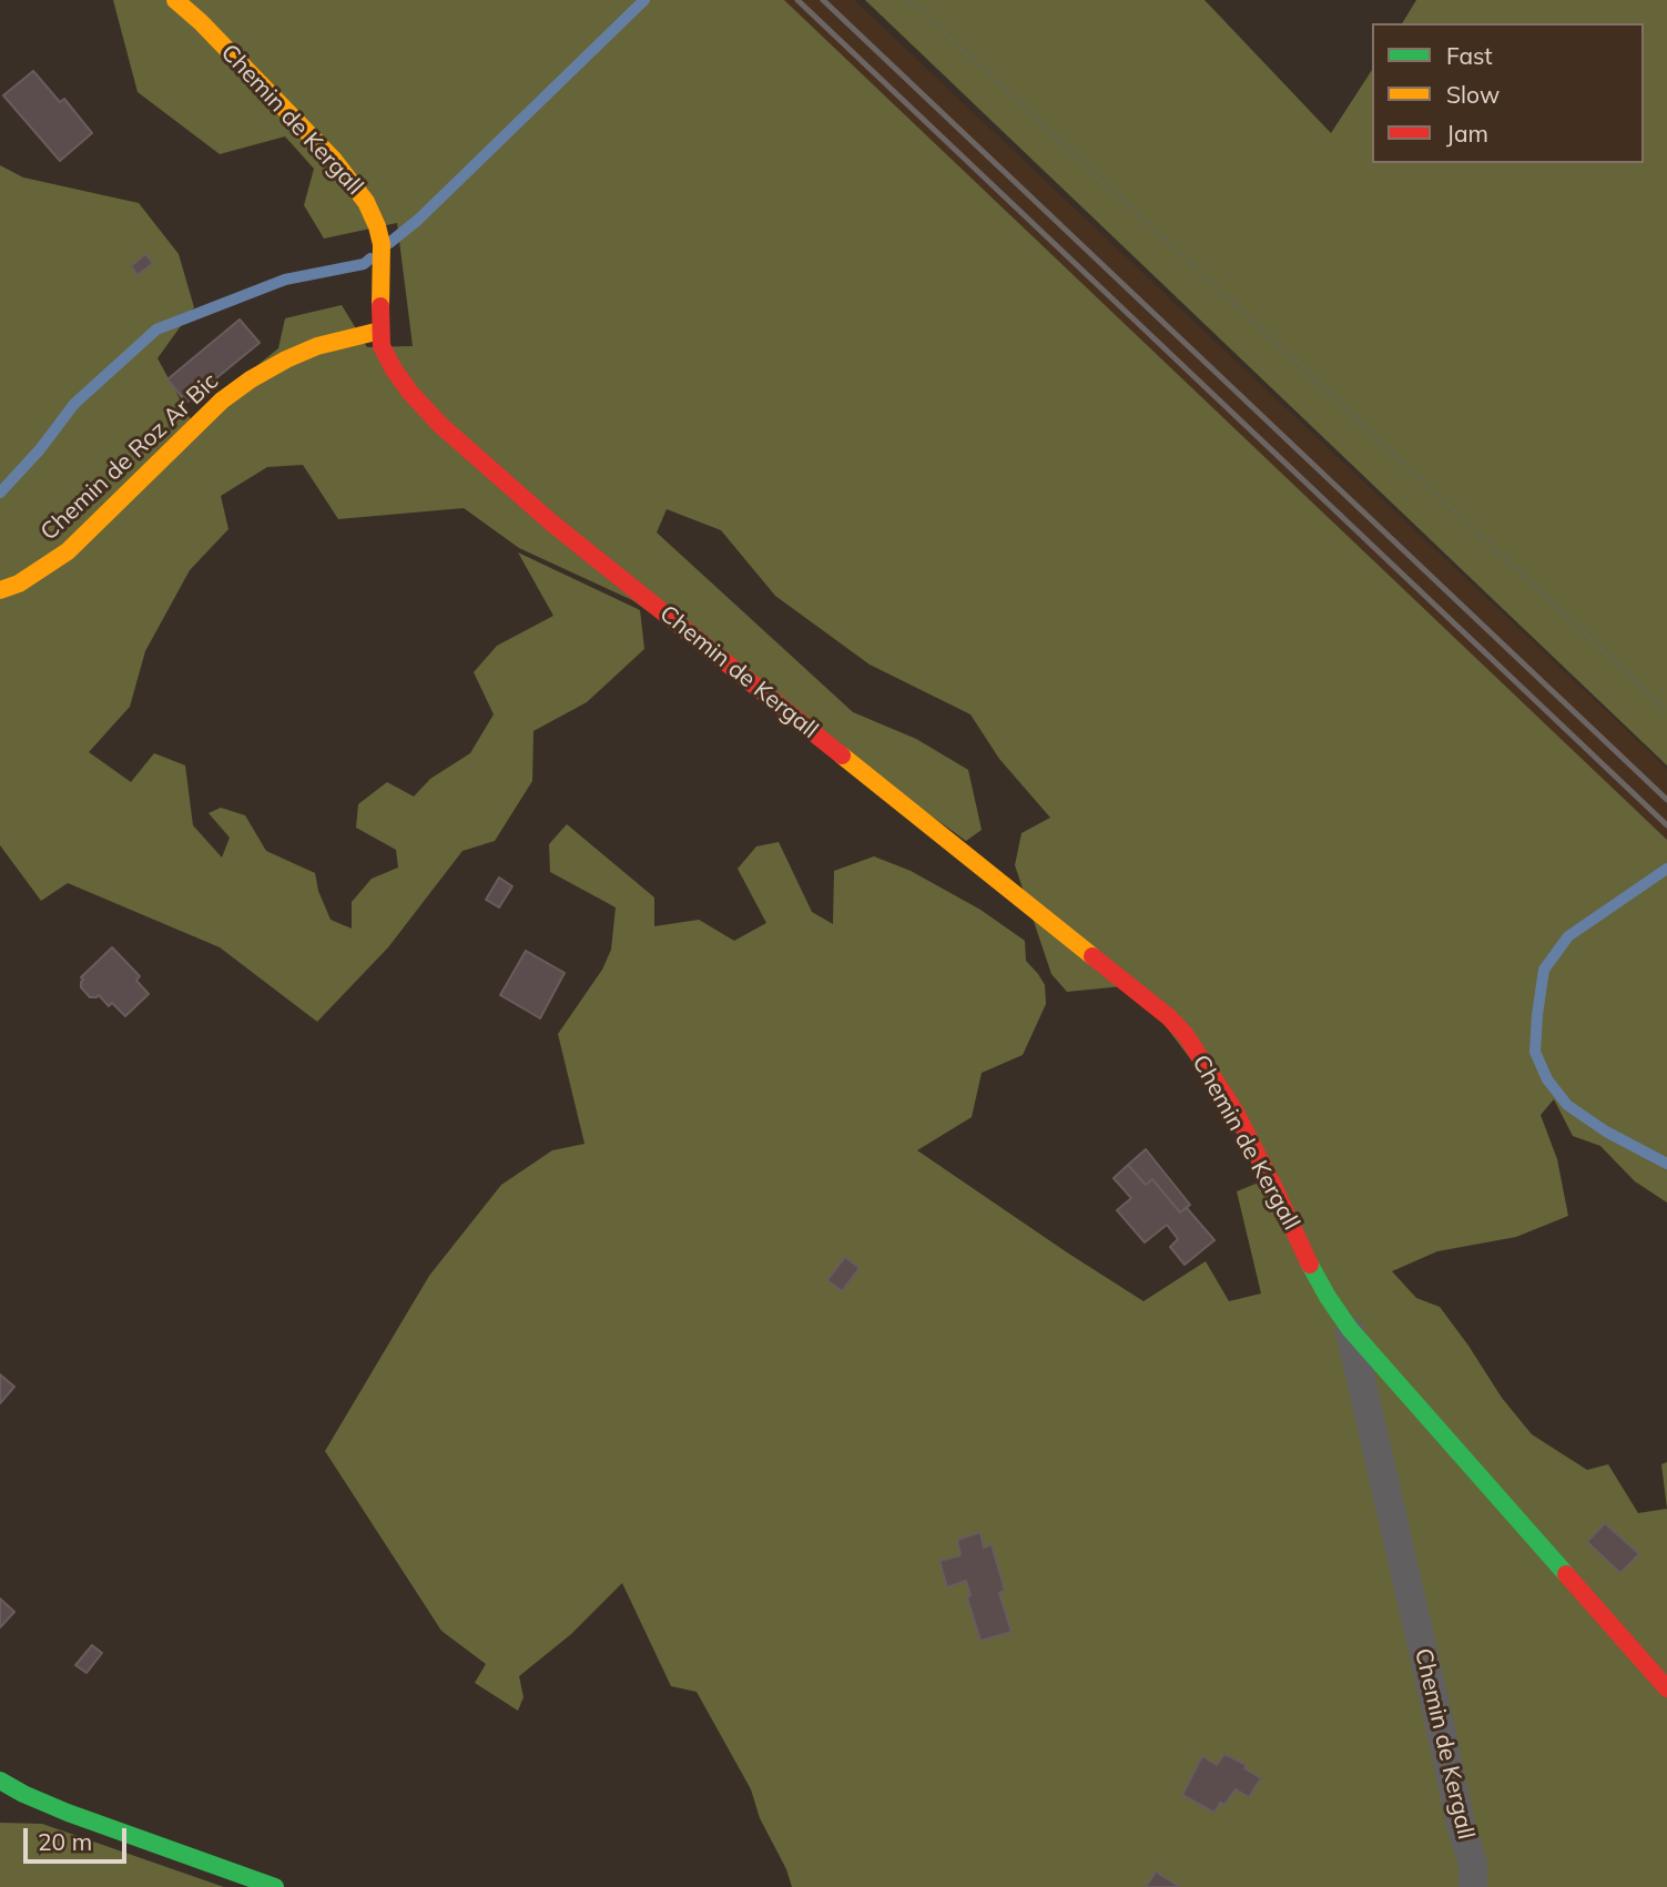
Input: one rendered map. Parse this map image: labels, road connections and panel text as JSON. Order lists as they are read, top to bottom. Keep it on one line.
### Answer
{"streets":{"street":["Chemin de Kergall","Chemin de Roz Ar Bic"]},"crossings":[["Chemin de Kergall","Chemin de Roz Ar Bic"]],"legend":["Fast","Slow","Jam"],"scale_bar":"20 m"}
